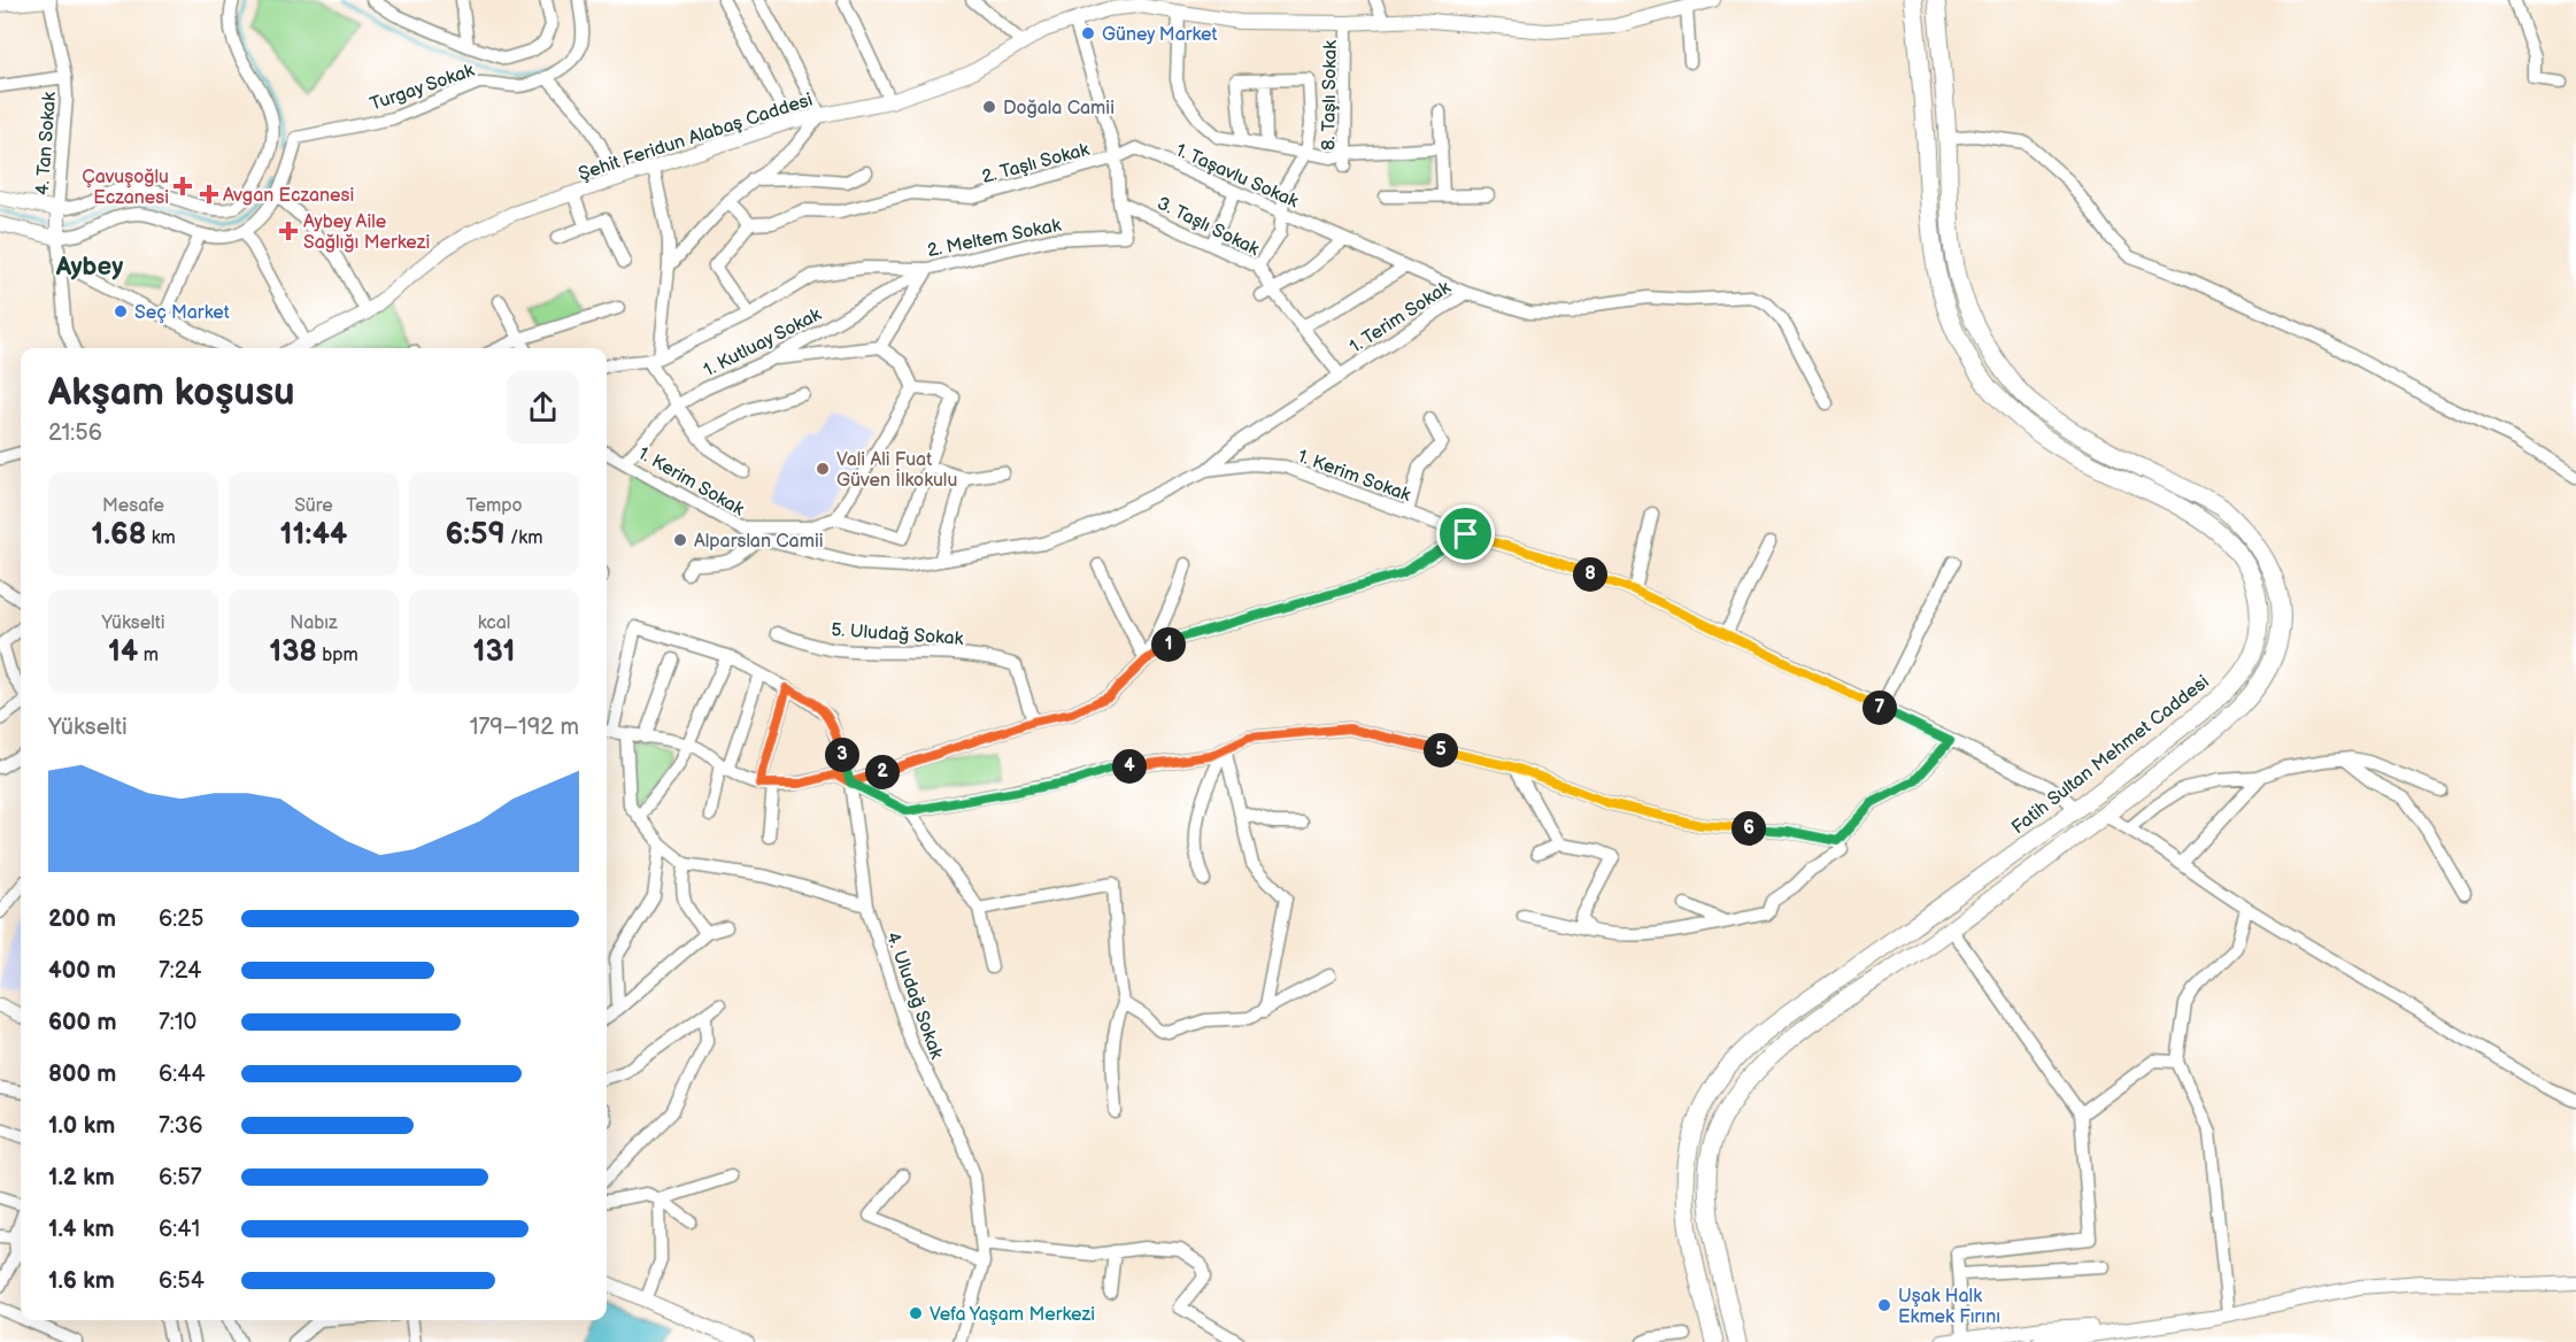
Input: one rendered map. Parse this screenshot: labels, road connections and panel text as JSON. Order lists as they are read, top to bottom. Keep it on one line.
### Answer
{"streets":{"main road":["Fatih Sultan Mehmet Caddesi"],"street":["Turgay Sokak","8. Taşlı Sokak","Şehit Feridun Alabaş Caddesi","4. Tan Sokak","2. Taşlı Sokak","1. Taşavlu Sokak","3. Taşlı Sokak","2. Meltem Sokak","1. Terim Sokak","1. Kutluay Sokak","1. Kerim Sokak","5. Uludağ Sokak","4. Uludağ Sokak"]},"crossings":[["8. Taşlı Sokak","Şehit Feridun Alabaş Caddesi"],["2. Taşlı Sokak","1. Taşavlu Sokak"],["1. Taşavlu Sokak","1. Terim Sokak"],["3. Taşlı Sokak","2. Meltem Sokak"],["3. Taşlı Sokak","1. Terim Sokak"],["2. Meltem Sokak","1. Kutluay Sokak"],["1. Terim Sokak","1. Kerim Sokak"],["1. Kutluay Sokak","1. Kerim Sokak"],["1. Kerim Sokak","Fatih Sultan Mehmet Caddesi"]],"districts":["Aybey"],"places":{"other":["Güney Market","Doğala Camii","Seç Market","Vali Ali Fuat Güven İlkokulu","Alparslan Camii","Uşak Halk Ekmek Fırını","Vefa Yaşam Merkezi"],"health":["Çavuşoğlu Eczanesi","Avgan Eczanesi","Aybey Aile Sağlığı Merkezi"]},"page":{"heading":["Akşam koşusu","21:56"],"stats":[["Mesafe","1.68 km"],["Süre","11:44"],["Tempo","6:59 /km"],["Yükselti","14 m"],["Nabız","138 bpm"],["kcal","131"]],"pins":["8","1","7","5","3","4","2","6"],"chart":["Yükselti","179–192 m"],"list":[{"name":"200 m","note":"6:25"},{"name":"400 m","note":"7:24"},{"name":"600 m","note":"7:10"},{"name":"800 m","note":"6:44"},{"name":"1.0 km","note":"7:36"},{"name":"1.2 km","note":"6:57"},{"name":"1.4 km","note":"6:41"},{"name":"1.6 km","note":"6:54"}]}}
